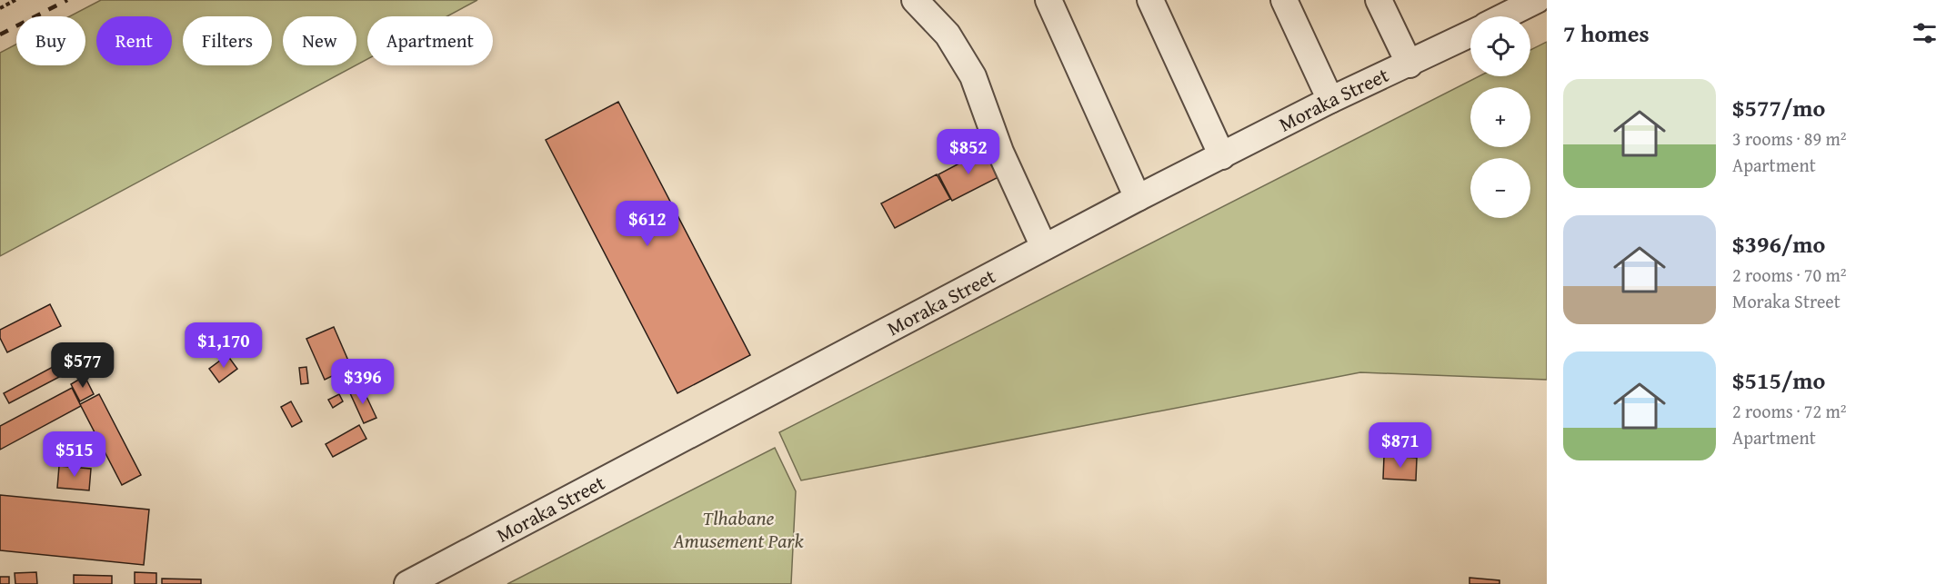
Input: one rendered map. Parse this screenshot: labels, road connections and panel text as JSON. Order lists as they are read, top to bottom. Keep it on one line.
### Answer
{"streets":{"street":["Moraka Street"]},"parks":["Tlhabane Amusement Park"],"page":{"heading":"7 homes","map_buttons":["+","−"],"chip":["Buy","Rent","Filters","New","Apartment"],"list":[{"name":"$577/mo","note":"3 rooms · 89 m² · Apartment"},{"name":"$396/mo","note":"2 rooms · 70 m² · Moraka Street"},{"name":"$515/mo","note":"2 rooms · 72 m² · Apartment"}],"price":["$852","$612","$1,170","$577","$396","$871","$515"]}}
